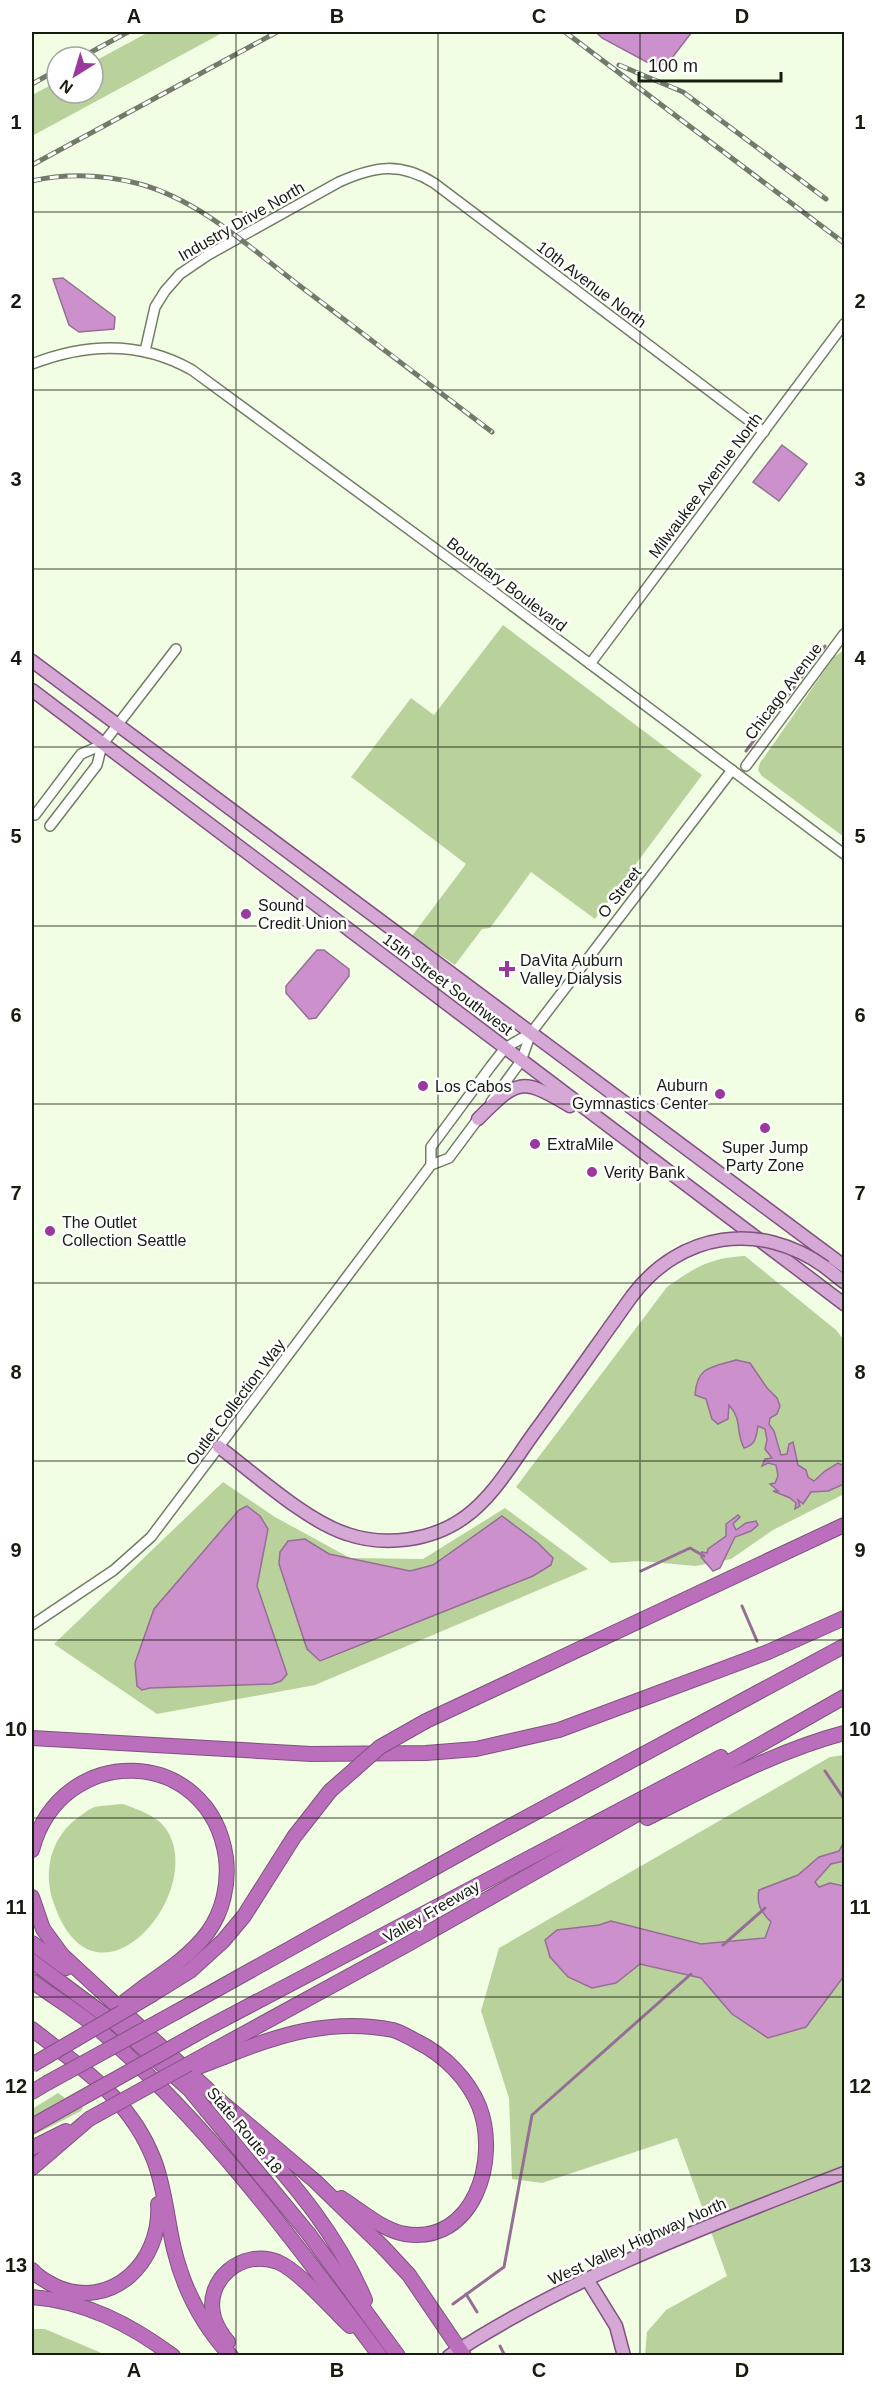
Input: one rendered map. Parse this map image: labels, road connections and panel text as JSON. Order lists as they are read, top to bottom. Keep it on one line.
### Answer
{"streets":{"highway":["Valley Freeway","State Route 18"],"main road":["15th Street Southwest","West Valley Highway North"],"street":["Industry Drive North","10th Avenue North","Milwaukee Avenue North","Boundary Boulevard","Chicago Avenue","O Street","Outlet Collection Way"]},"crossings":[["Industry Drive North","10th Avenue North"],["Industry Drive North","Boundary Boulevard"],["10th Avenue North","Milwaukee Avenue North"],["Milwaukee Avenue North","Boundary Boulevard"],["Boundary Boulevard","O Street"],["O Street","15th Street Southwest"],["O Street","Outlet Collection Way"],["15th Street Southwest","Outlet Collection Way"]],"places":{"other":["Sound Credit Union","Los Cabos","Auburn Gymnastics Center","Super Jump Party Zone","ExtraMile","Verity Bank","The Outlet Collection Seattle"],"health":["DaVita Auburn Valley Dialysis"]},"scale_bar":"100 m","north":"bottom left","grid":{"columns":["A","B","C","D"],"rows":["1","2","3","4","5","6","7","8","9","10","11","12","13"]}}
